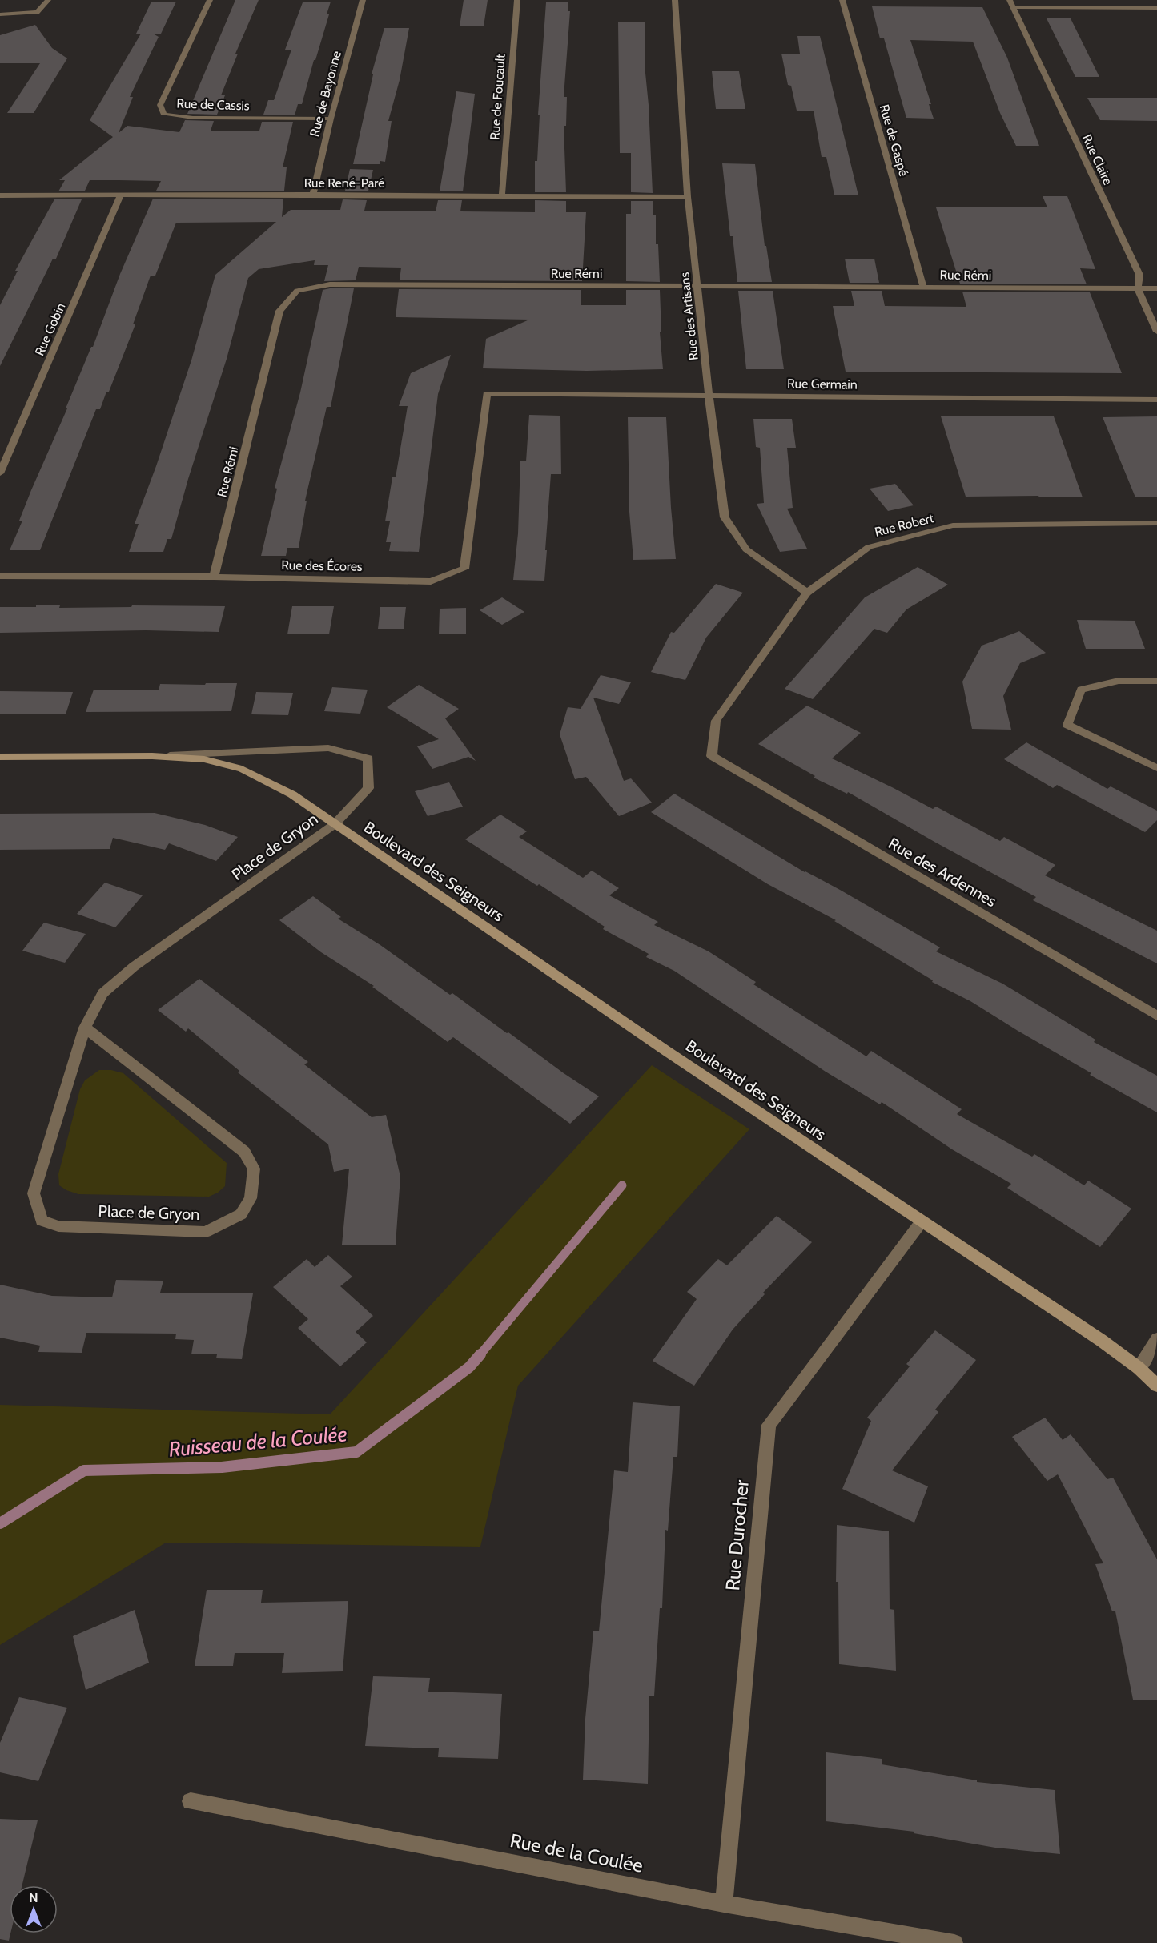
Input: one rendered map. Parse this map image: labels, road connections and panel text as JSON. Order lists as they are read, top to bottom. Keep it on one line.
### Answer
{"streets":{"street":["Rue de Bayonne","Rue de Foucault","Rue de Cassis","Rue de Gaspé","Rue Claire","Rue René-Paré","Rue Rémi","Rue des Artisans","Rue Gobin","Rue Germain","Rue Robert","Rue des Écores","Place de Gryon","Boulevard des Seigneurs","Rue des Ardennes","Rue Durocher","Rue de la Coulée"]},"crossings":[["Rue de Bayonne","Rue de Cassis"],["Rue de Bayonne","Rue René-Paré"],["Rue de Foucault","Rue René-Paré"],["Rue de Gaspé","Rue Rémi"],["Rue Claire","Rue Rémi"],["Rue René-Paré","Rue des Artisans"],["Rue René-Paré","Rue Gobin"],["Rue Rémi","Rue des Artisans"],["Rue Rémi","Rue des Écores"],["Rue des Artisans","Rue Germain"],["Rue des Artisans","Rue Robert"],["Rue Germain","Rue des Écores"],["Rue Robert","Rue des Ardennes"],["Place de Gryon","Boulevard des Seigneurs"],["Boulevard des Seigneurs","Rue Durocher"],["Rue Durocher","Rue de la Coulée"]],"water":["Ruisseau de la Coulée"],"north":"top"}
